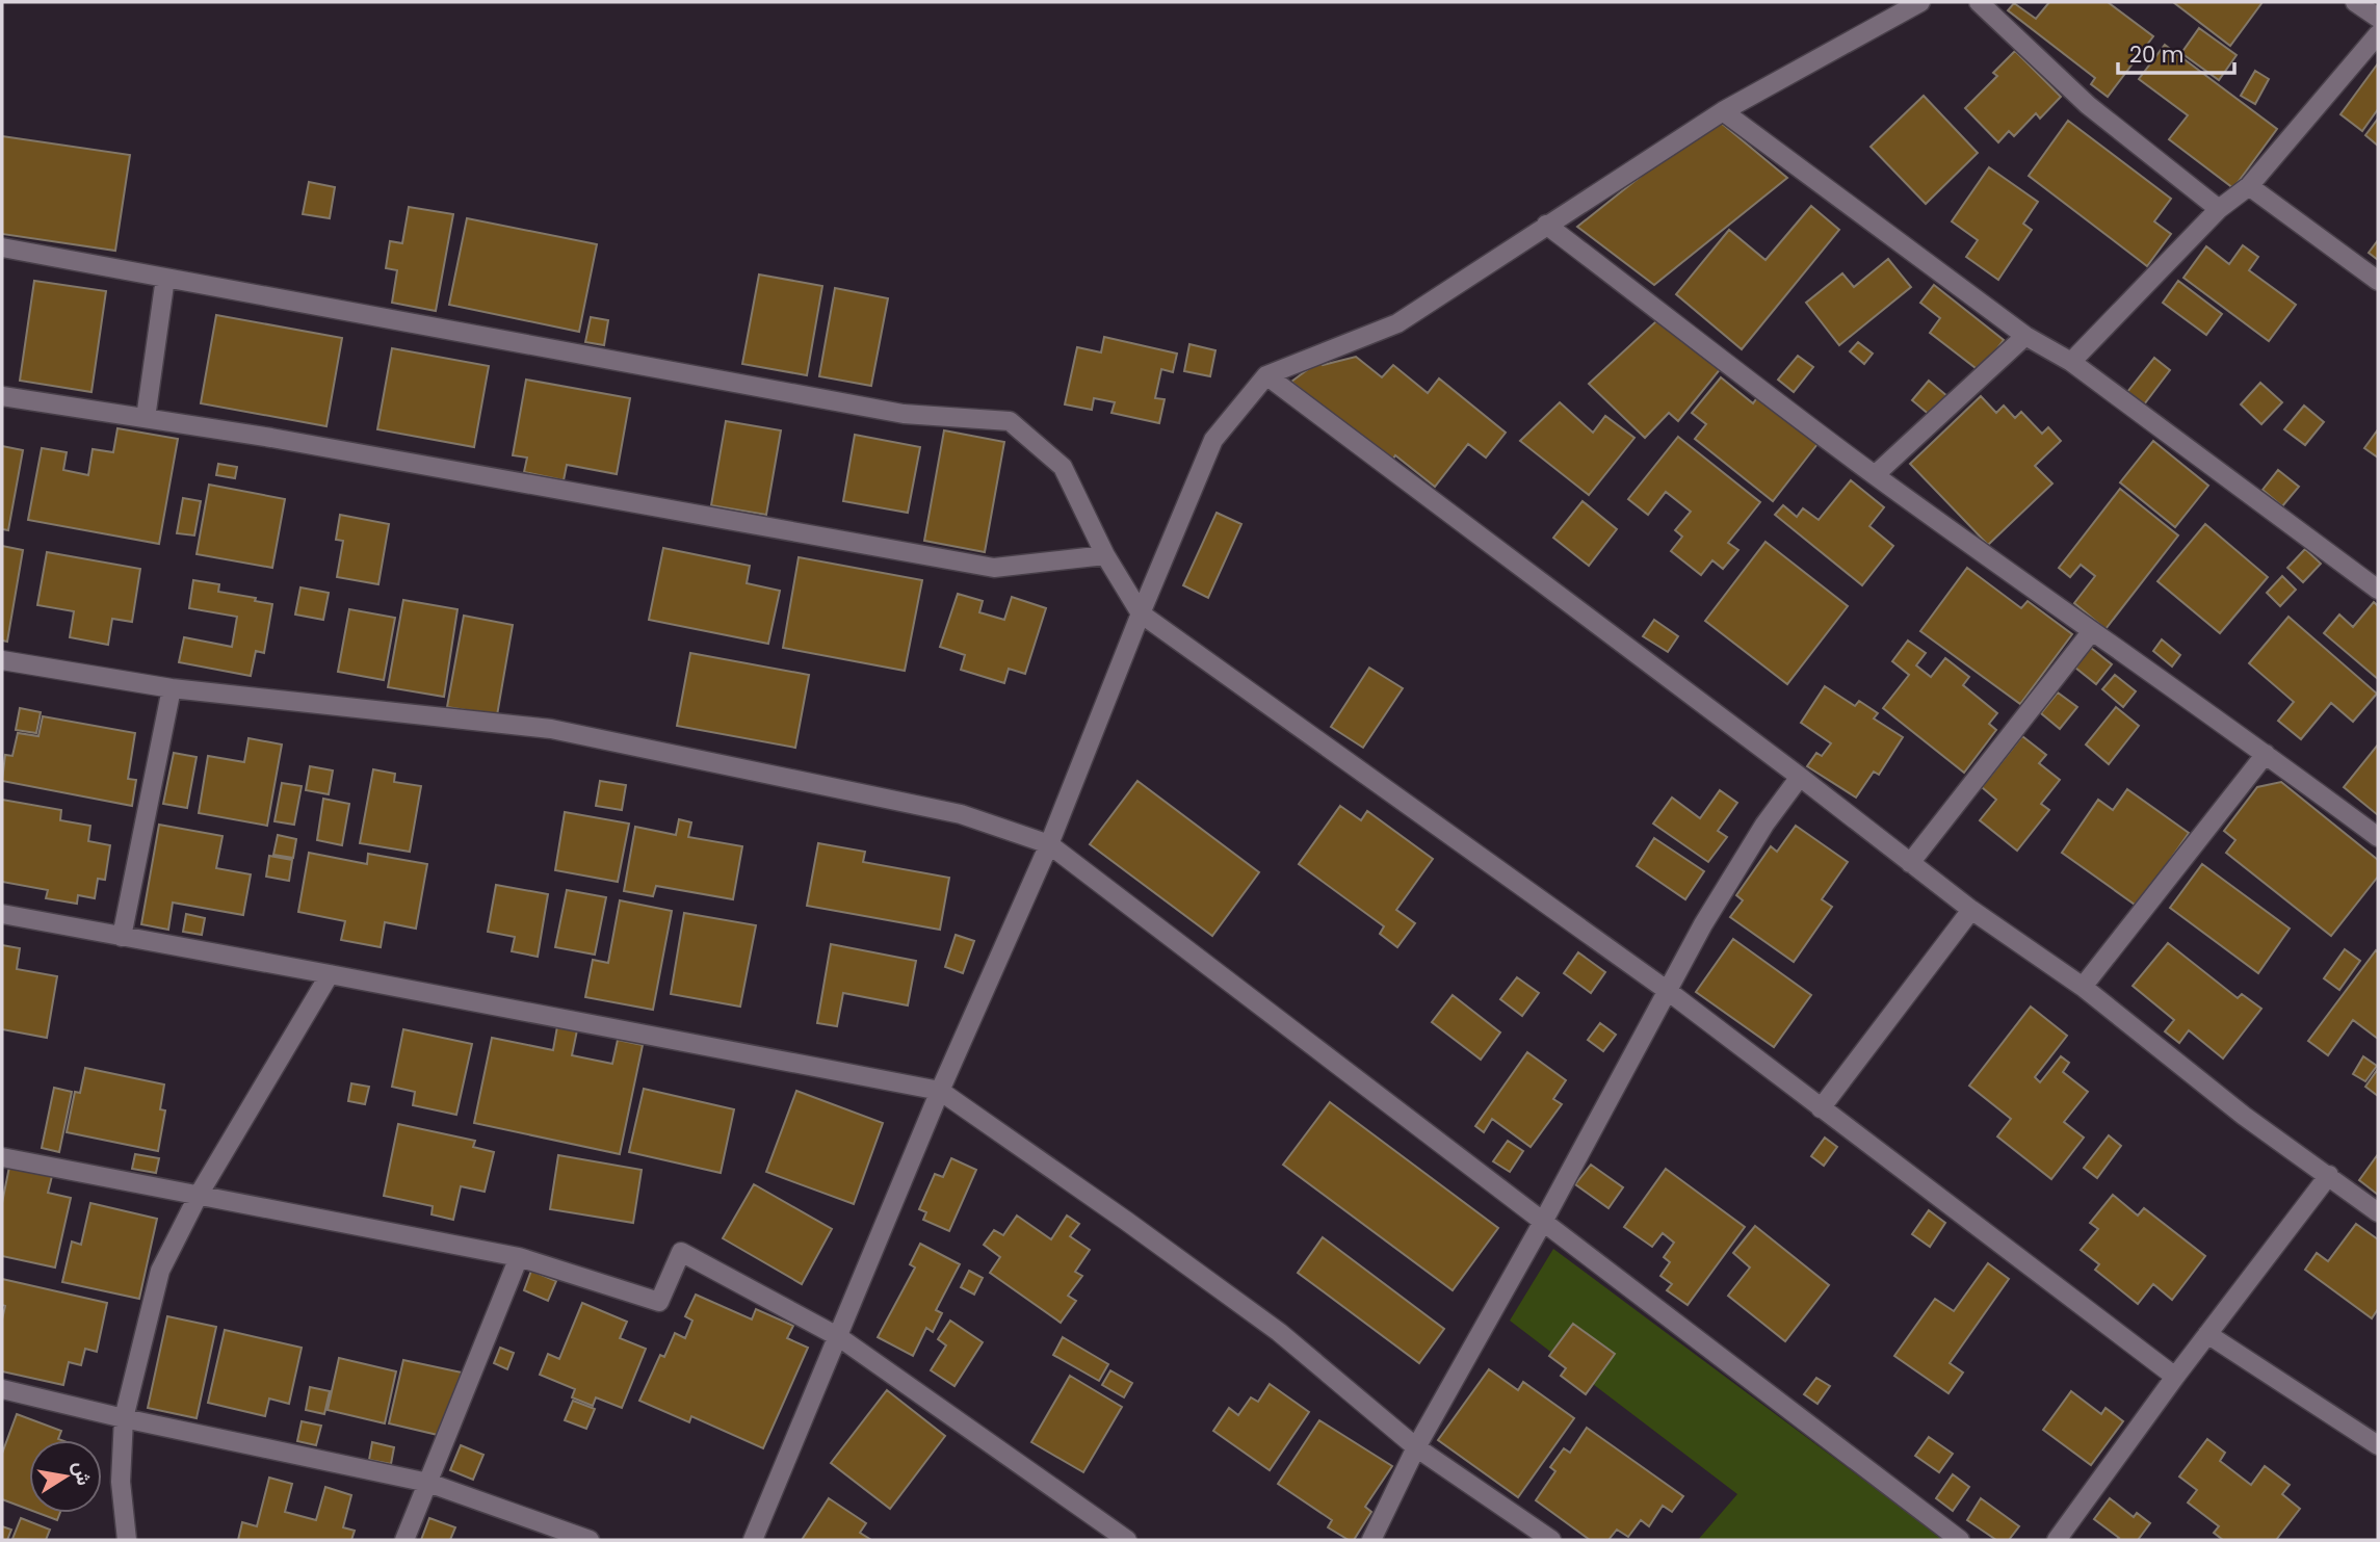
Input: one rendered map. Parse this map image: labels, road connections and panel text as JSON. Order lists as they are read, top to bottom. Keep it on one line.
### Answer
{"scale_bar":"20 m","north":"right"}
